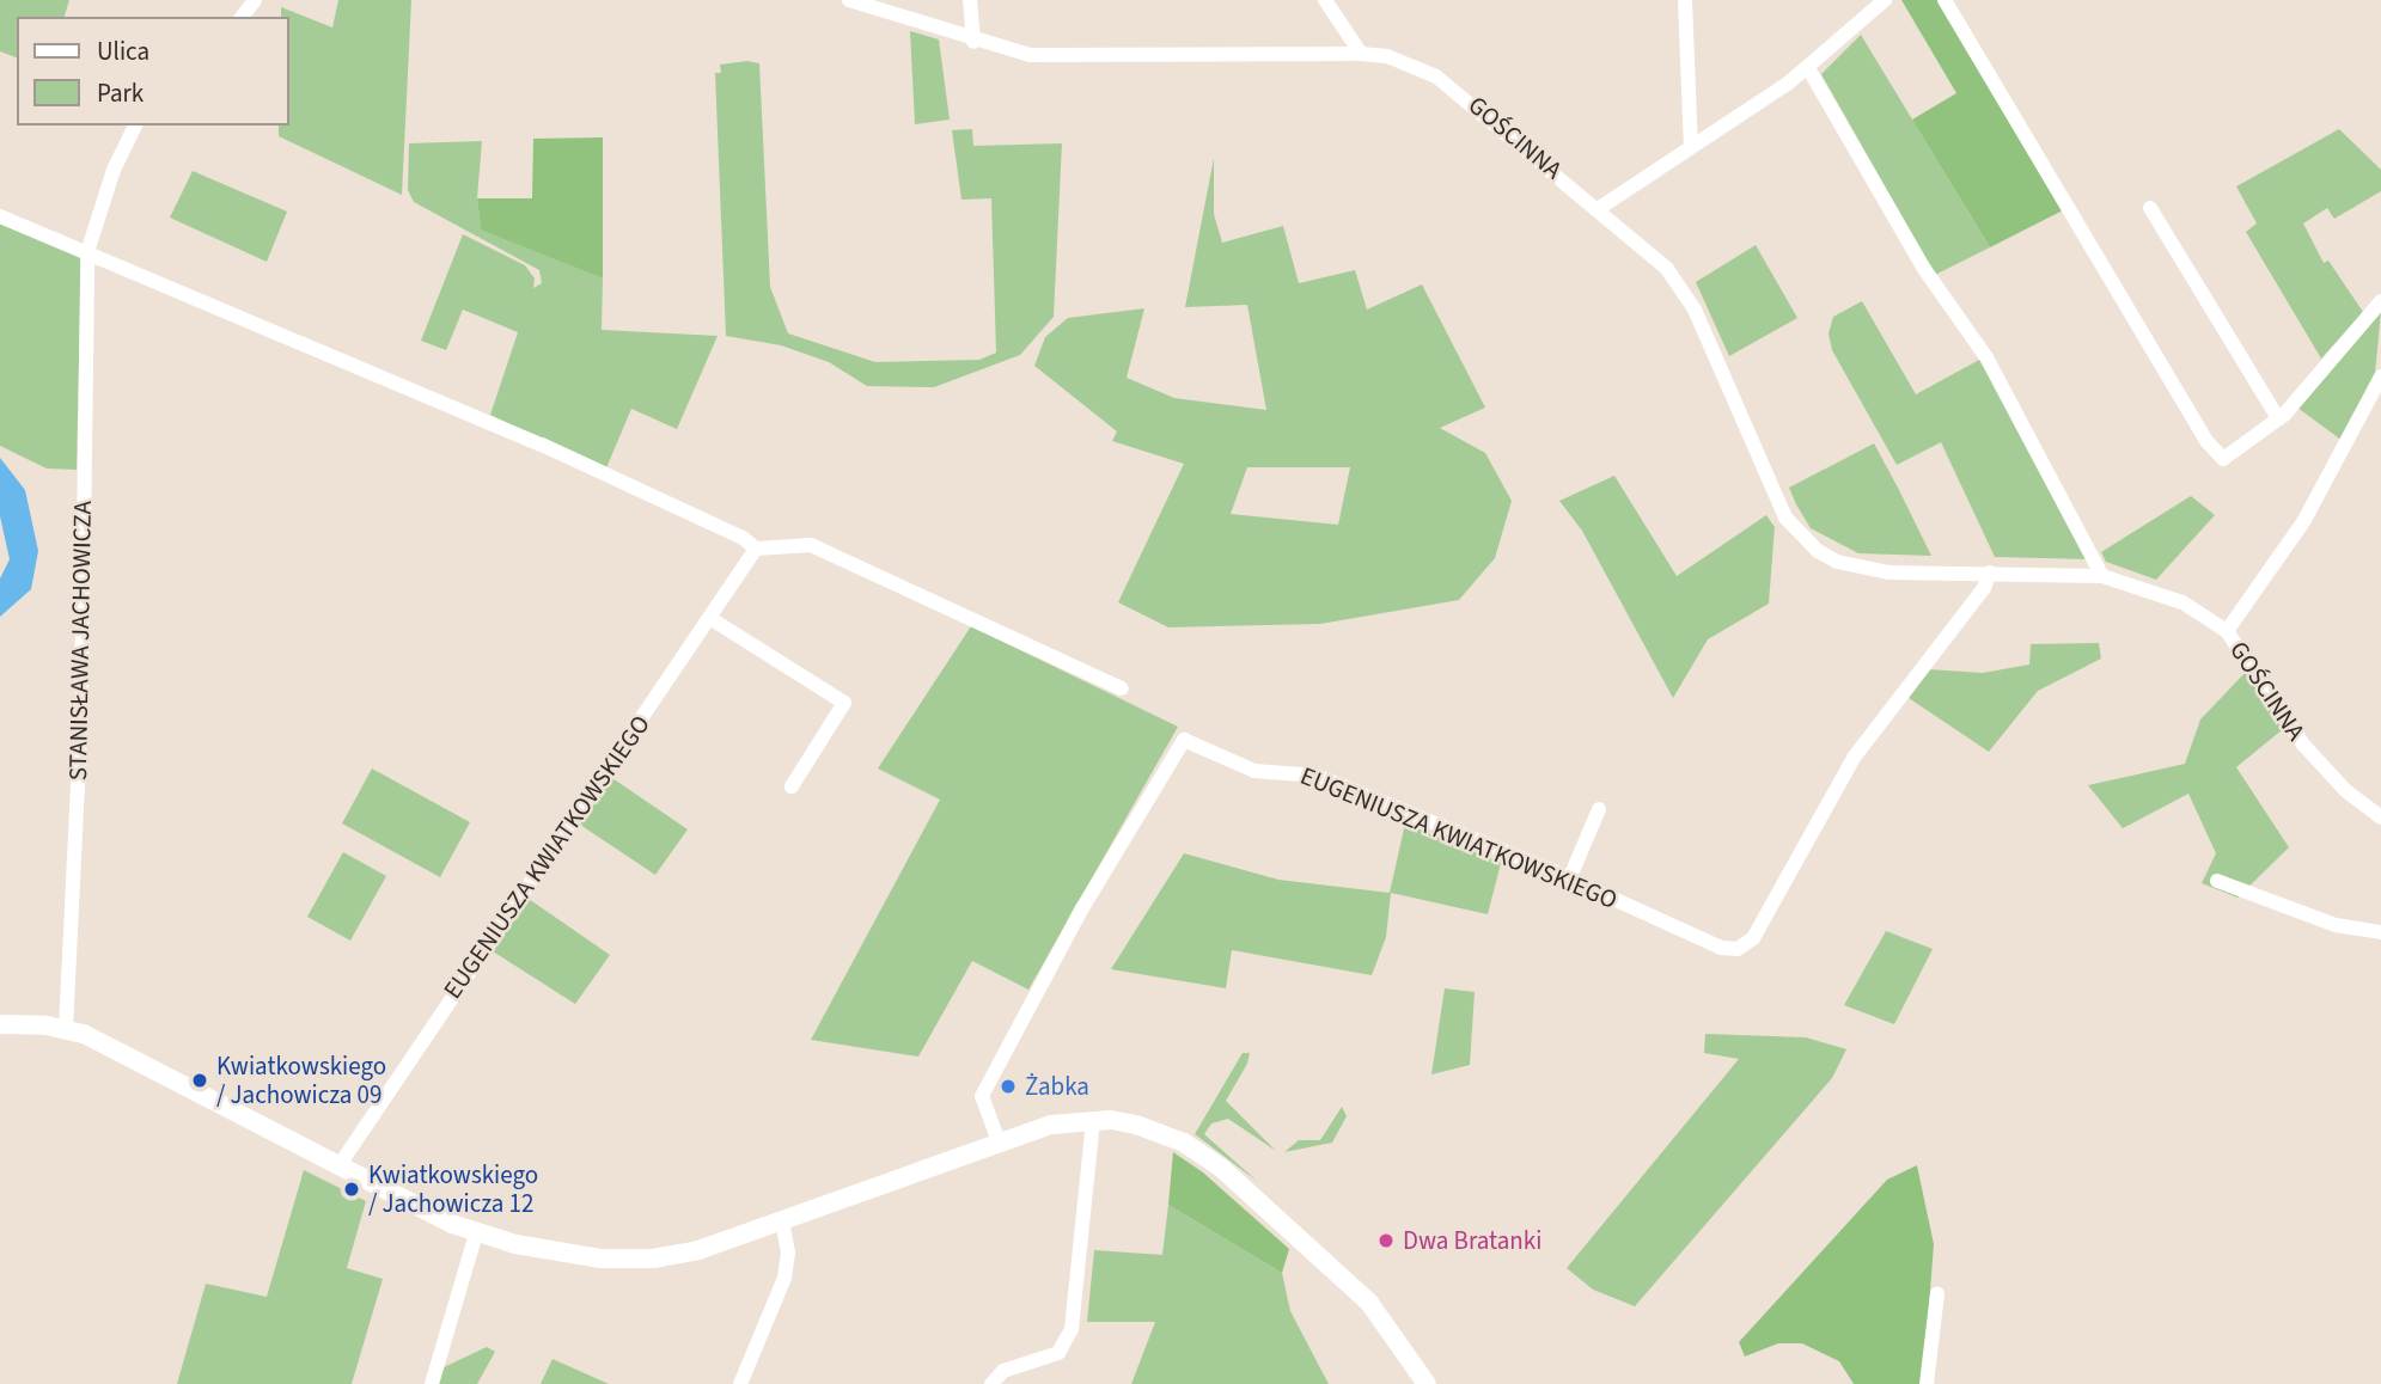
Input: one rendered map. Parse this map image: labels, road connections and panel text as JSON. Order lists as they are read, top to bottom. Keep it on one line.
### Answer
{"streets":{"street":["GOŚCINNA","STANISŁAWA JACHOWICZA","EUGENIUSZA KWIATKOWSKIEGO"]},"crossings":[["GOŚCINNA","EUGENIUSZA KWIATKOWSKIEGO"]],"places":["Kwiatkowskiego / Jachowicza 09","Żabka","Kwiatkowskiego / Jachowicza 12","Dwa Bratanki"],"legend":["Ulica","Park"]}
